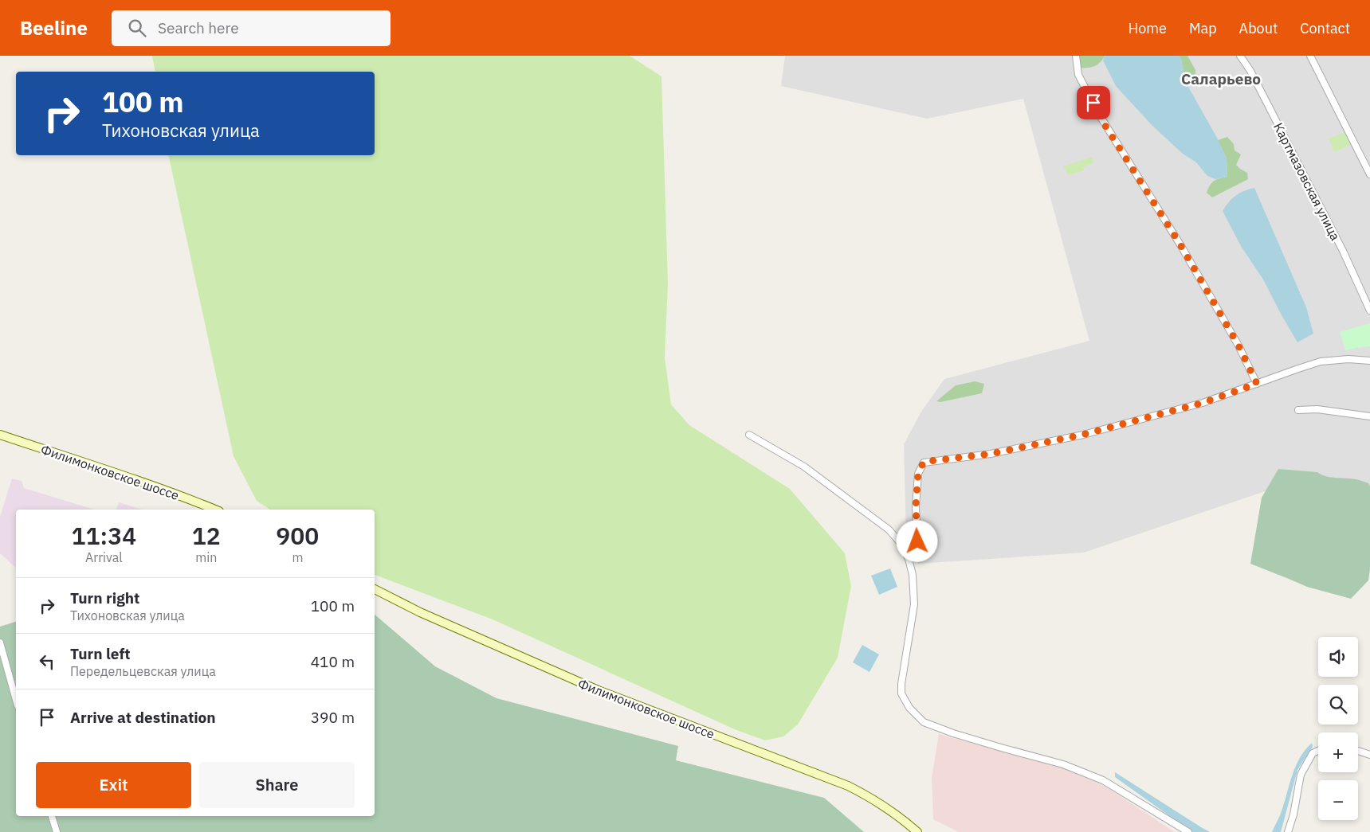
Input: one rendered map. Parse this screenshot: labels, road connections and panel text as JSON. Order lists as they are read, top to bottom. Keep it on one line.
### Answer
{"streets":{"main road":["Филимонковское шоссе"],"street":["Картмазовская улица"]},"districts":["Саларьево"],"page":{"header":"Beeline","search":"Search here","nav":["Home","Map","About","Contact"],"turn":["100 m","Тихоновская улица"],"eta":["11:34","Arrival","12","min","900","m"],"list":[{"name":"Turn right","note":"Тихоновская улица","value":"100 m"},{"name":"Turn left","note":"Передельцевская улица","value":"410 m"},{"name":"Arrive at destination","value":"390 m"}],"map_buttons":["+","−"],"buttons":["Exit","Share"]}}
